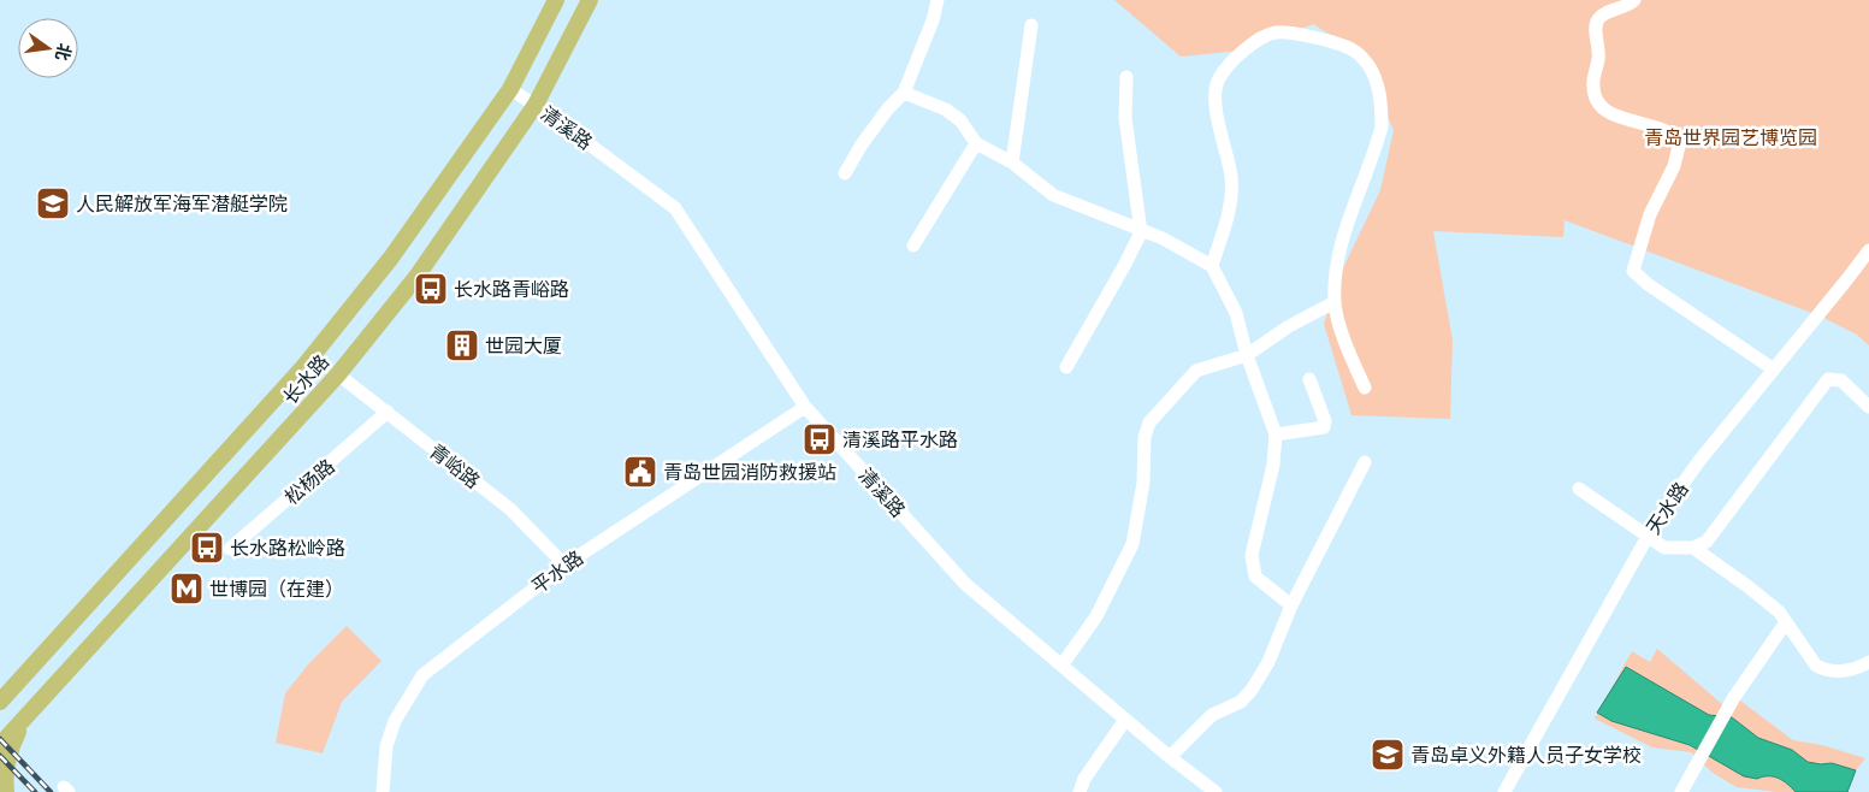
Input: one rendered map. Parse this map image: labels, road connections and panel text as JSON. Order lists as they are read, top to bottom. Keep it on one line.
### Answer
{"streets":{"main road":["长水路"],"street":["清溪路","青峪路","松杨路","天水路","平水路"]},"crossings":[["清溪路","长水路"],["清溪路","平水路"],["长水路","青峪路"],["青峪路","松杨路"],["青峪路","平水路"]],"parks":["青岛世界园艺博览园"],"places":{"school or university":["人民解放军海军潜艇学院","青岛卓义外籍人员子女学校"],"bus stop":["长水路青峪路","清溪路平水路","长水路松岭路"],"building":["世园大厦"],"public building":["青岛世园消防救援站"],"metro station":["世博园（在建）"]},"north":"right"}
